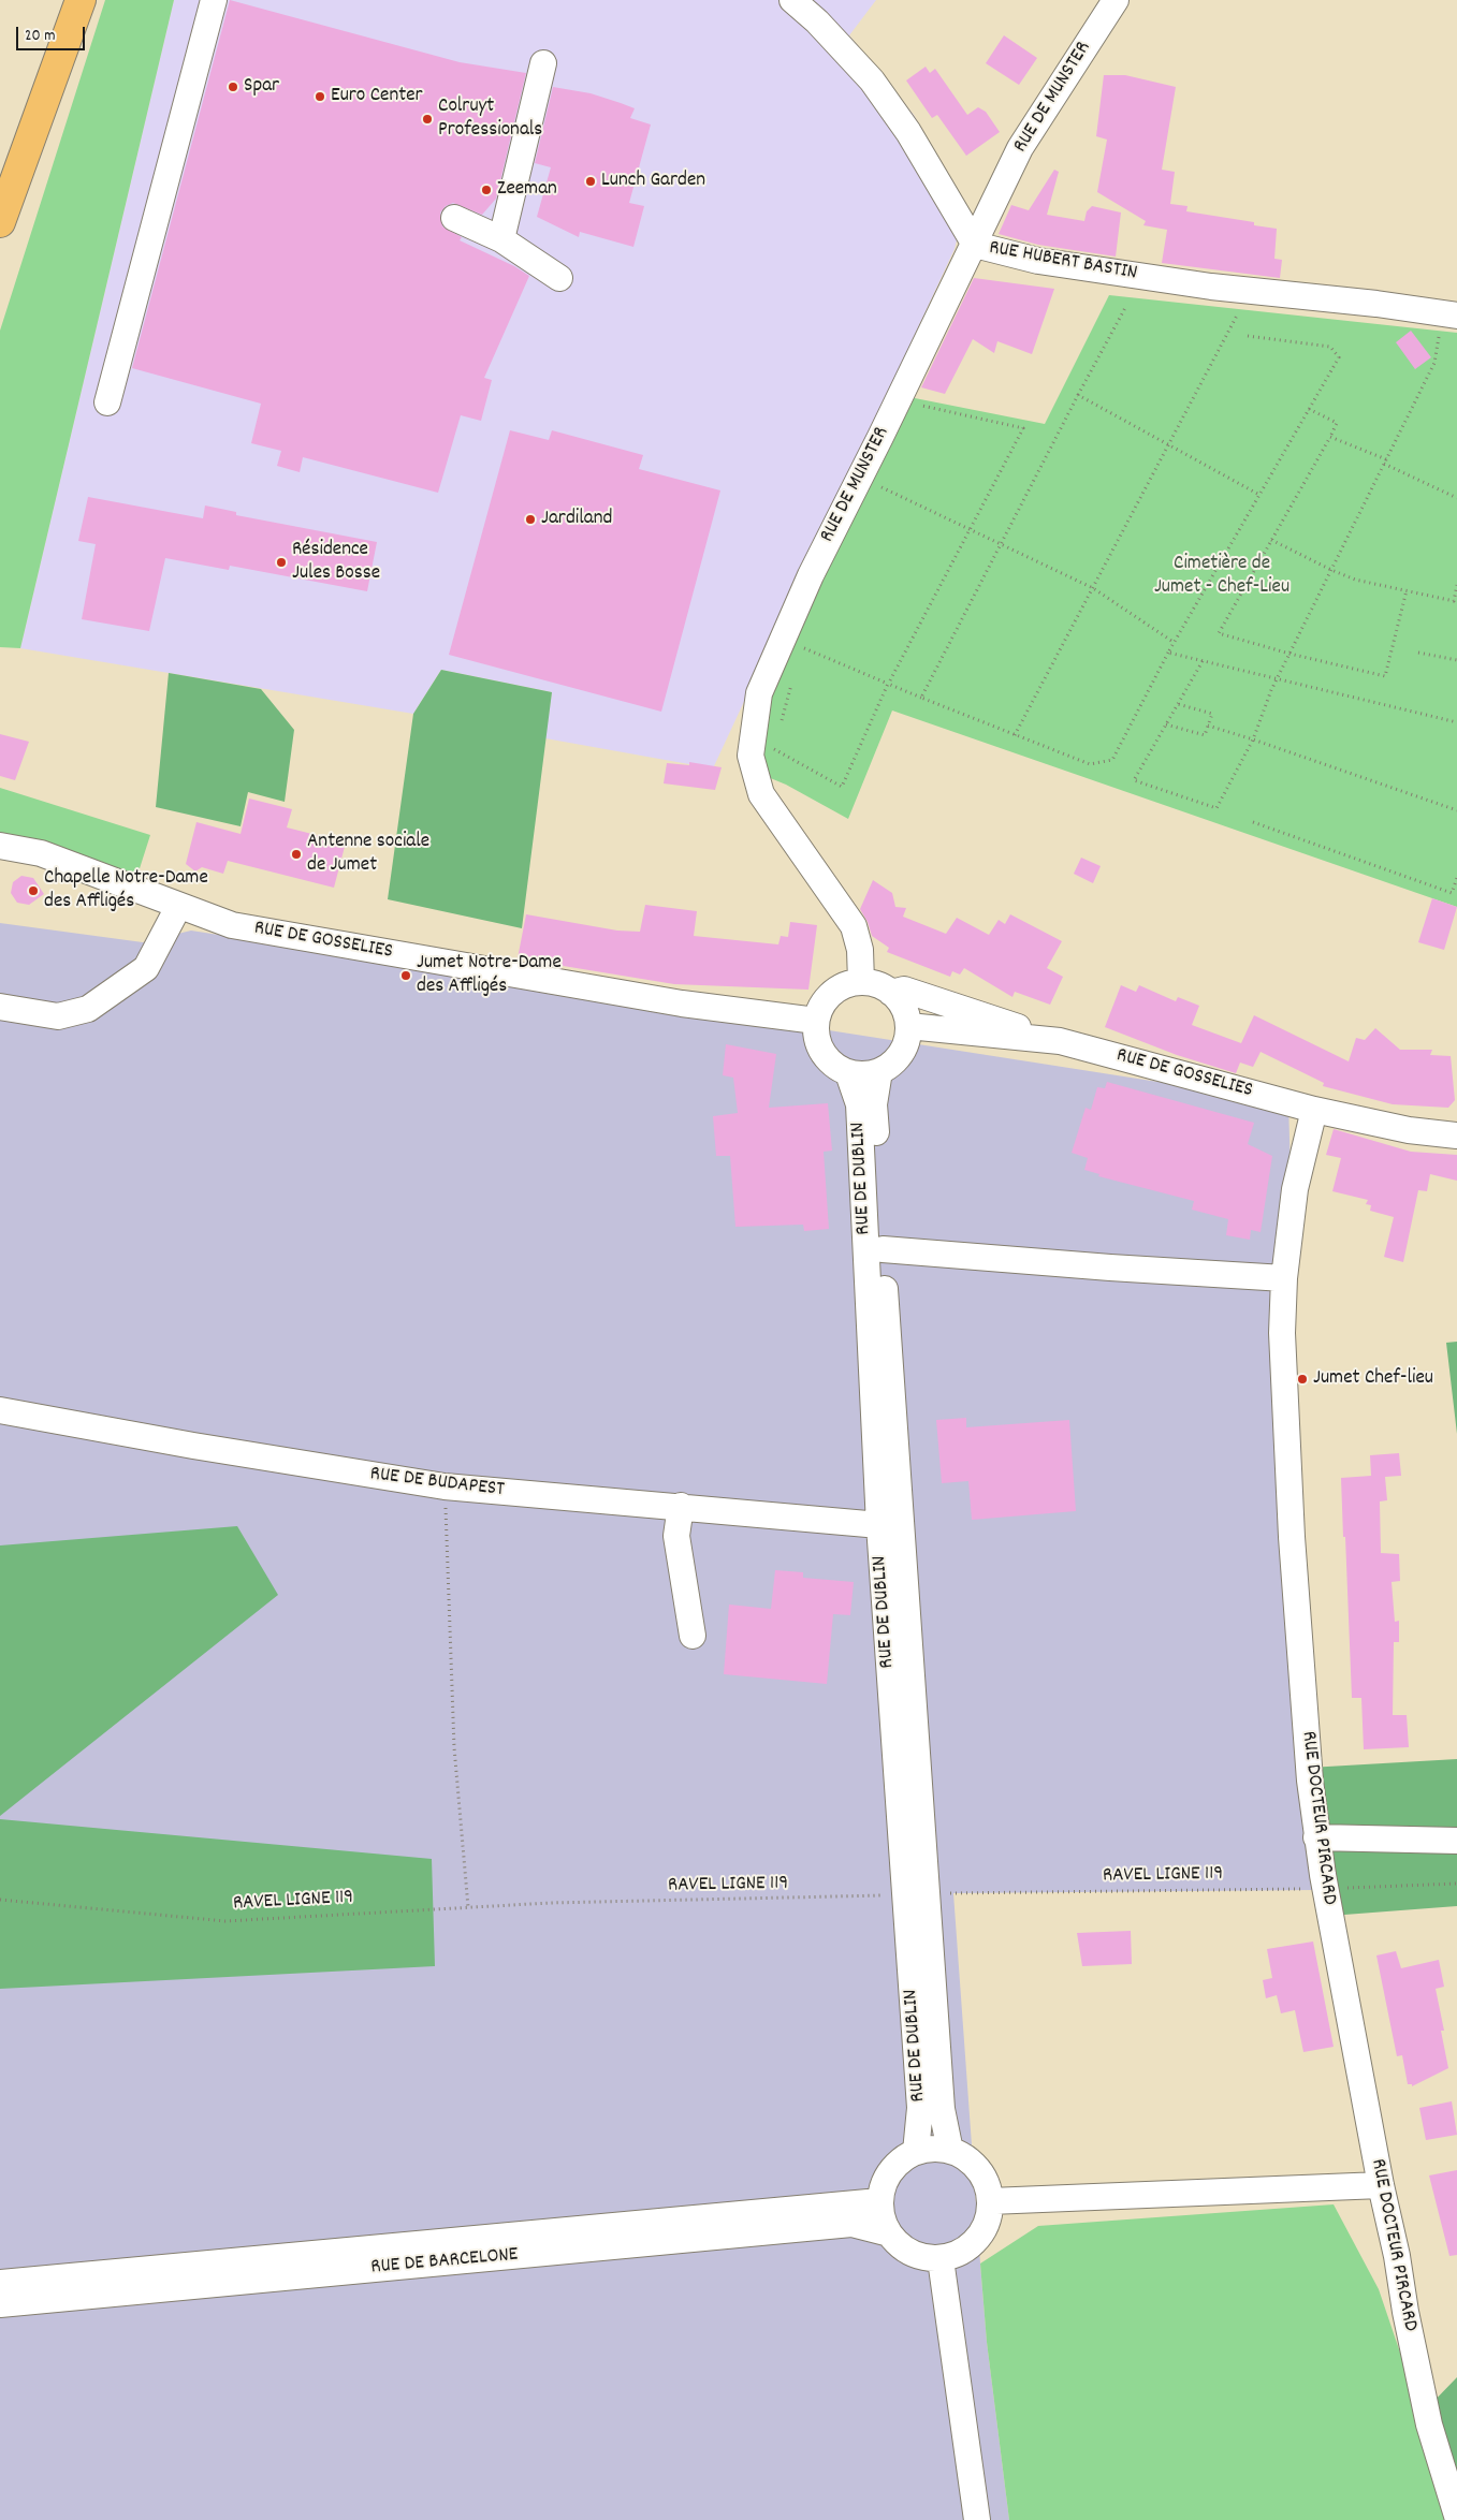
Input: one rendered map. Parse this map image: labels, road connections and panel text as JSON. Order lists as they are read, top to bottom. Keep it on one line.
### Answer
{"streets":{"street":["RUE DE MUNSTER","RUE HUBERT BASTIN","RUE DE GOSSELIES","RUE DE DUBLIN","RUE DE BUDAPEST","RUE DOCTEUR PIRCARD","RUE DE BARCELONE"],"path":["RAVEL LIGNE 119"]},"crossings":[["RUE DE MUNSTER","RUE HUBERT BASTIN"],["RUE DE MUNSTER","RUE DE GOSSELIES"],["RUE DE MUNSTER","RUE DE DUBLIN"],["RUE DE GOSSELIES","RUE DE DUBLIN"],["RUE DE GOSSELIES","RUE DOCTEUR PIRCARD"],["RUE DE DUBLIN","RUE DE BUDAPEST"],["RUE DE DUBLIN","RAVEL LIGNE 119"],["RUE DE DUBLIN","RUE DE BARCELONE"],["RUE DOCTEUR PIRCARD","RAVEL LIGNE 119"]],"parks":["Cimetière de Jumet - Chef-Lieu"],"places":["Spar","Euro Center","Colruyt Professionals","Lunch Garden","Zeeman","Jardiland","Résidence Jules Bosse","Antenne sociale de Jumet","Chapelle Notre-Dame des Affligés","Jumet Notre-Dame des Affligés","Jumet Chef-lieu"],"scale_bar":"20 m"}
